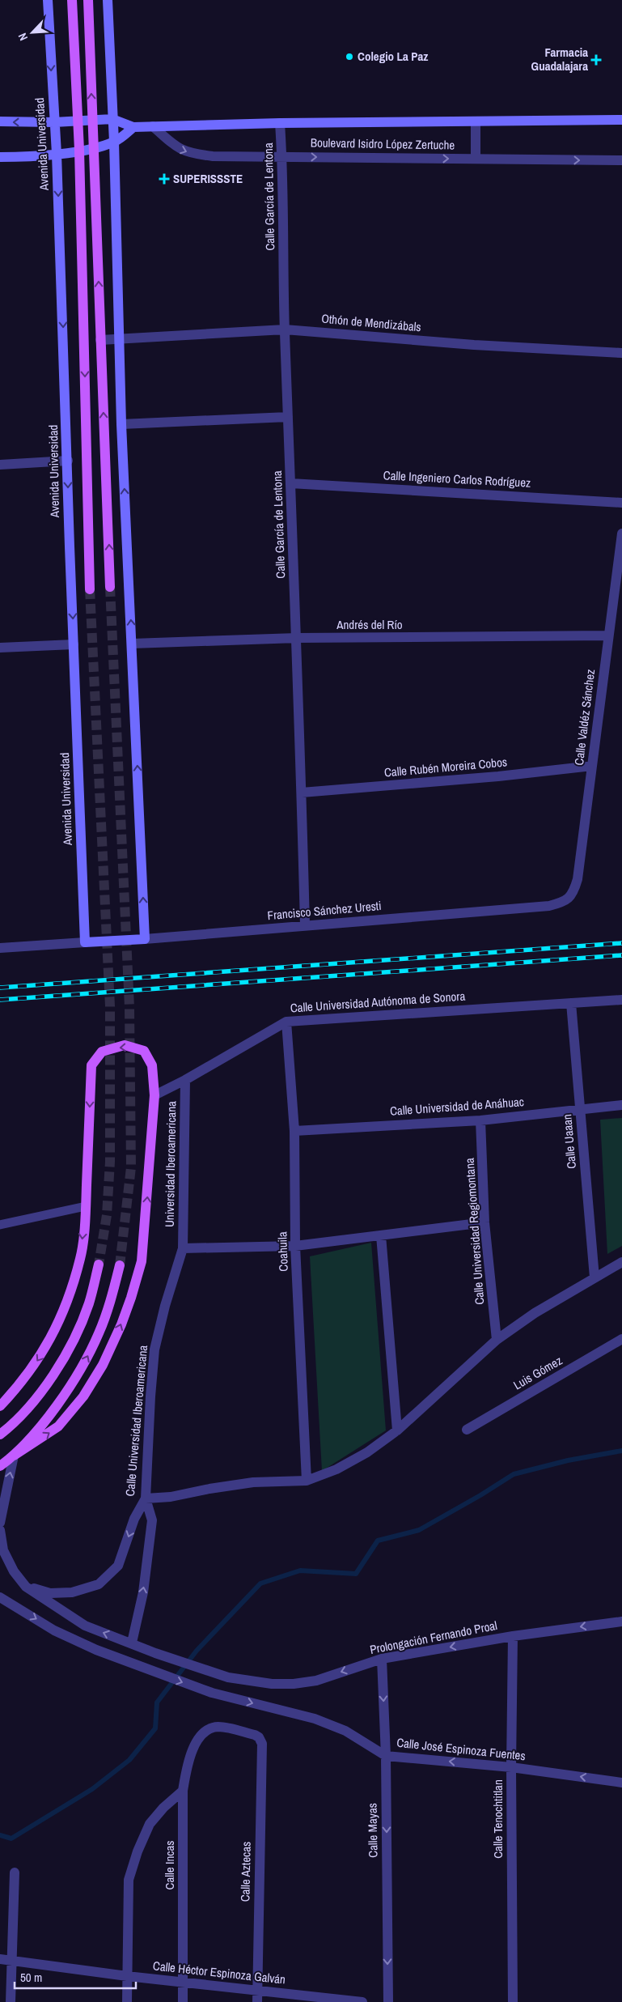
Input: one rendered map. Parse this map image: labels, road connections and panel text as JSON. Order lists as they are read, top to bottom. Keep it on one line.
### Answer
{"streets":{"street":["Avenida Universidad","Boulevard Isidro López Zertuche","Calle García de Lentona","Othón de Mendizábals","Calle Ingeniero Carlos Rodríguez","Andrés del Río","Calle Valdéz Sánchez","Calle Rubén Moreira Cobos","Francisco Sánchez Uresti","Calle Universidad Autónoma de Sonora","Calle Universidad de Anáhuac","Calle Uaaan","Universidad Iberoamericana","Calle Universidad Regiomontana","Coahuila","Luis Gómez","Calle Universidad Iberoamericana","Prolongación Fernando Proal","Calle José Espinoza Fuentes","Calle Tenochtitlan","Calle Mayas","Calle Incas","Calle Aztecas","Calle Héctor Espinoza Galván"]},"crossings":[["Avenida Universidad","Boulevard Isidro López Zertuche"],["Avenida Universidad","Francisco Sánchez Uresti"],["Boulevard Isidro López Zertuche","Calle García de Lentona"],["Calle García de Lentona","Othón de Mendizábals"],["Calle García de Lentona","Calle Ingeniero Carlos Rodríguez"],["Calle García de Lentona","Andrés del Río"],["Calle García de Lentona","Calle Rubén Moreira Cobos"],["Calle García de Lentona","Francisco Sánchez Uresti"],["Andrés del Río","Calle Valdéz Sánchez"],["Calle Valdéz Sánchez","Calle Rubén Moreira Cobos"],["Calle Valdéz Sánchez","Francisco Sánchez Uresti"],["Calle Universidad Autónoma de Sonora","Calle Uaaan"],["Calle Universidad Autónoma de Sonora","Universidad Iberoamericana"],["Calle Universidad Autónoma de Sonora","Coahuila"],["Calle Universidad de Anáhuac","Calle Uaaan"],["Calle Universidad de Anáhuac","Calle Universidad Regiomontana"],["Calle Universidad de Anáhuac","Coahuila"],["Universidad Iberoamericana","Calle Universidad Iberoamericana"],["Calle Universidad Iberoamericana","Prolongación Fernando Proal"],["Prolongación Fernando Proal","Calle Tenochtitlan"],["Prolongación Fernando Proal","Calle Mayas"],["Calle José Espinoza Fuentes","Calle Tenochtitlan"],["Calle José Espinoza Fuentes","Calle Mayas"],["Calle Incas","Calle Aztecas"],["Calle Incas","Calle Héctor Espinoza Galván"],["Calle Aztecas","Calle Héctor Espinoza Galván"]],"one_way":["Prolongación Fernando Proal","Calle Mayas"],"places":{"other":["Colegio La Paz"],"health":["Farmacia Guadalajara","SUPERISSSTE"]},"scale_bar":"50 m","north":"bottom left"}
